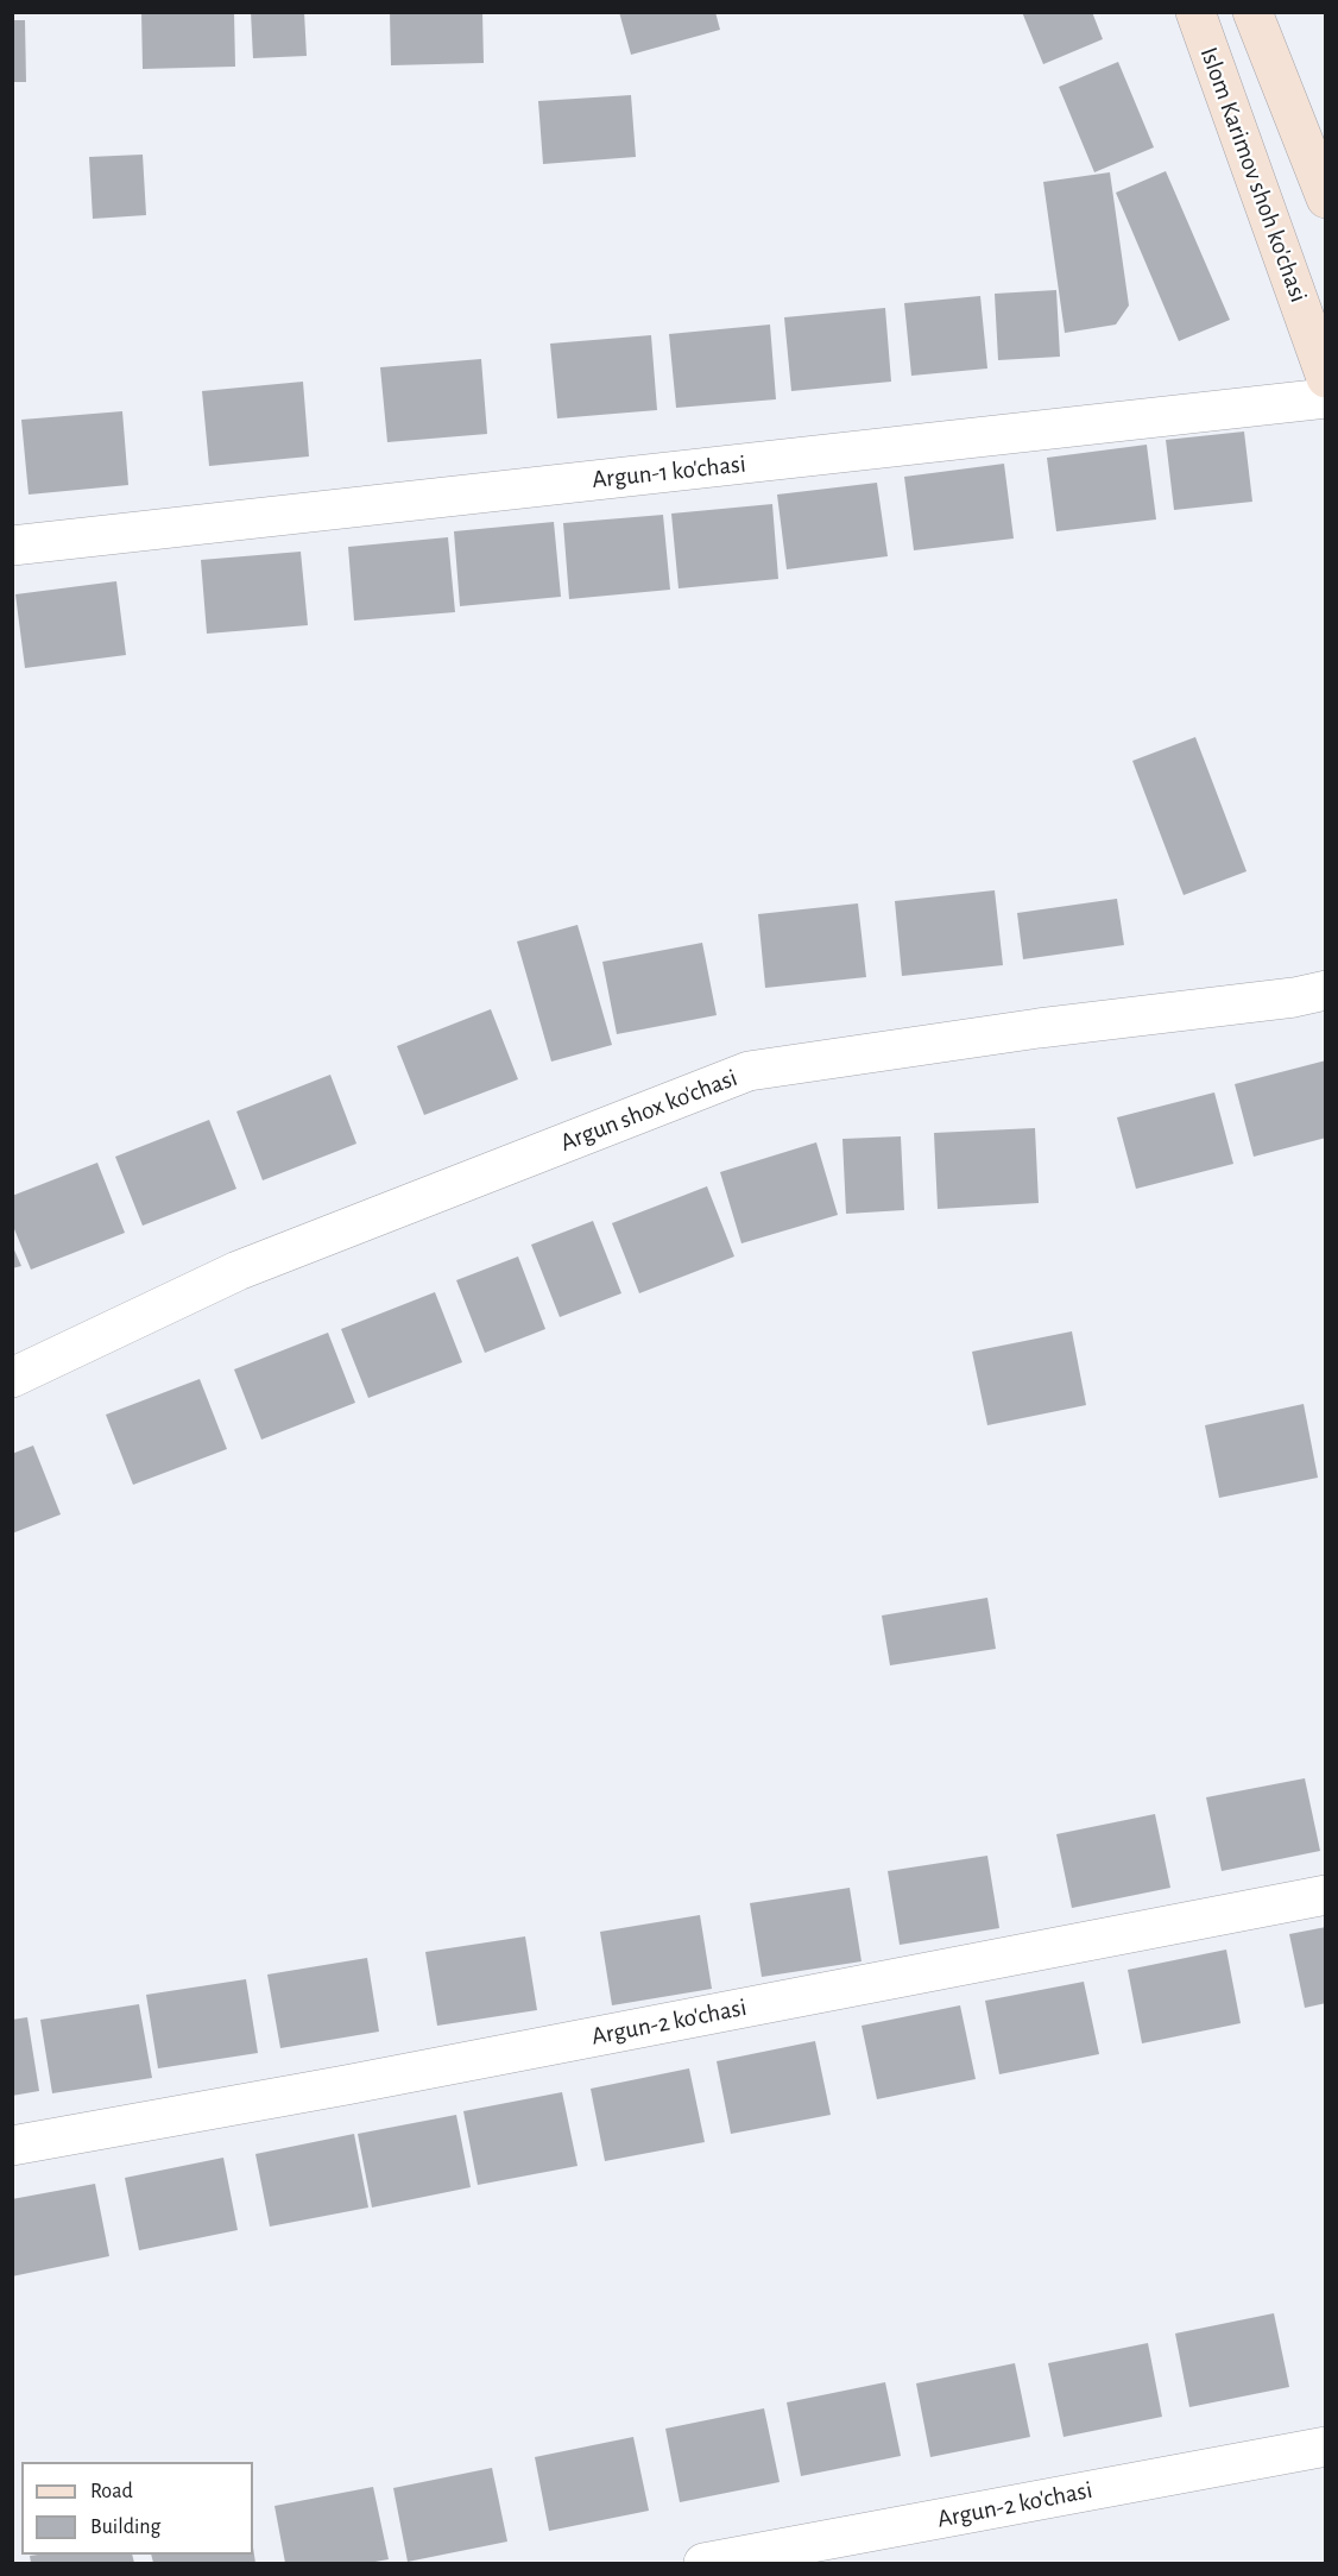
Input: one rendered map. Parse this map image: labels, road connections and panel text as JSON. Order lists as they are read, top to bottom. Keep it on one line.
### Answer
{"streets":{"main road":["Islom Karimov shoh ko'chasi"],"street":["Argun-1 ko'chasi","Argun shox ko'chasi","Argun-2 ko'chasi"]},"legend":["Road","Building"]}
